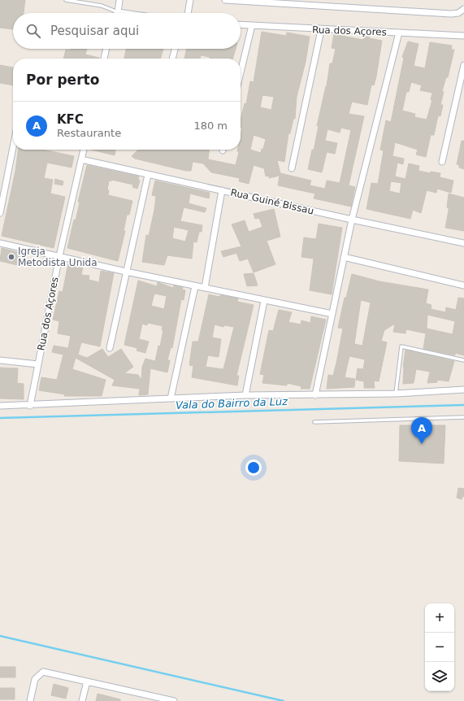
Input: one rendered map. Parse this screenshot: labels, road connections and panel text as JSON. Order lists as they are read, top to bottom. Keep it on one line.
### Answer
{"streets":{"street":["Rua dos Açores","Rua Guiné Bissau"]},"crossings":[["Rua dos Açores","Rua Guiné Bissau"]],"water":["Vala do Bairro da Luz"],"places":["Igreja Metodista Unida"],"page":{"search":"Pesquisar aqui","heading":"Por perto","list":[{"mark":"A","name":"KFC","note":"Restaurante","value":"180 m"}],"pins":"A","map_buttons":["+","−"]}}
